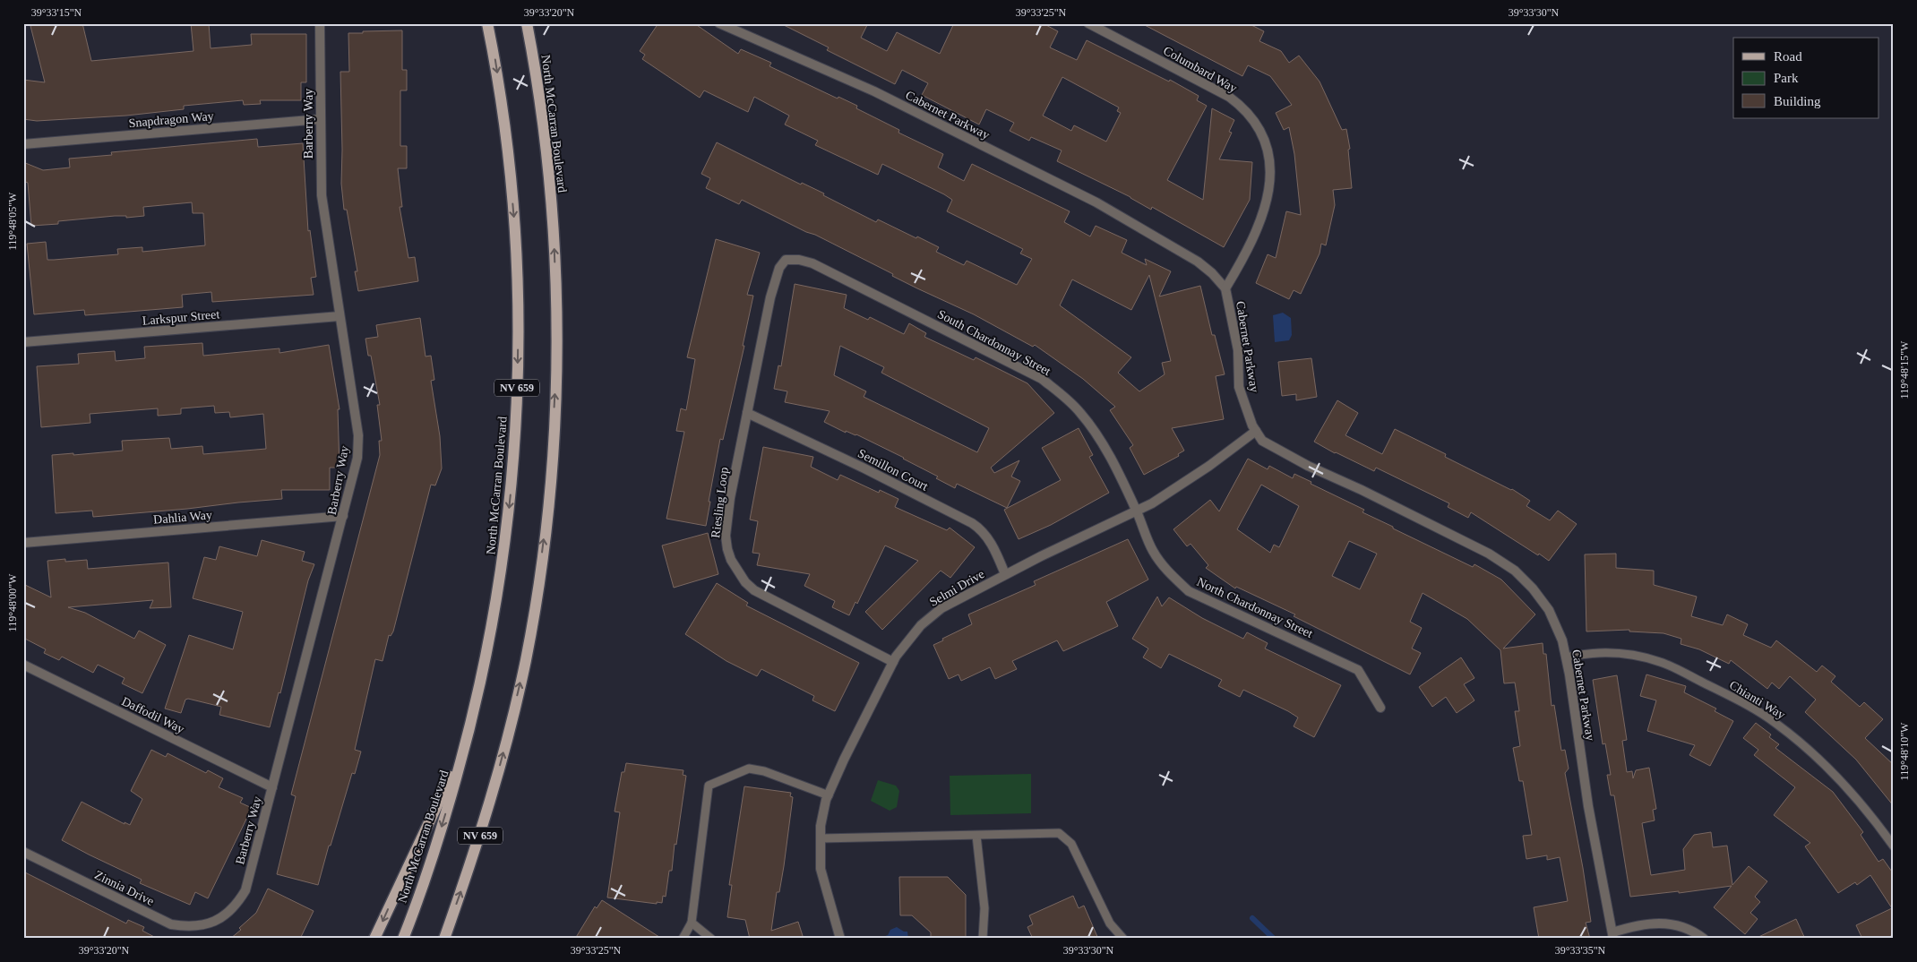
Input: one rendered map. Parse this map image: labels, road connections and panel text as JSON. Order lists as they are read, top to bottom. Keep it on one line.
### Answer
{"streets":{"main road":["North McCarran Boulevard","NV 659"],"street":["Columbard Way","Cabernet Parkway","Snapdragon Way","Barberry Way","Larkspur Street","South Chardonnay Street","Semillon Court","Riesling Loop","Dahlia Way","Selmi Drive","North Chardonnay Street","Daffodil Way","Zinnia Drive"],"lane":["Chianti Way"]},"crossings":[["Columbard Way","Cabernet Parkway"],["Cabernet Parkway","Selmi Drive"],["Cabernet Parkway","Chianti Way"],["Snapdragon Way","Barberry Way"],["Barberry Way","Larkspur Street"],["Barberry Way","Dahlia Way"],["Barberry Way","Daffodil Way"],["Barberry Way","Zinnia Drive"],["South Chardonnay Street","Riesling Loop"],["South Chardonnay Street","Selmi Drive"],["South Chardonnay Street","North Chardonnay Street"],["Semillon Court","Riesling Loop"],["Semillon Court","Selmi Drive"],["Riesling Loop","Selmi Drive"],["Selmi Drive","North Chardonnay Street"]],"legend":["Road","Park","Building"],"coordinates":["39°33'15\"N","39°33'20\"N","39°33'25\"N","39°33'30\"N","119°48'05\"W","119°48'15\"W","119°48'00\"W","119°48'10\"W","39°33'35\"N"]}
